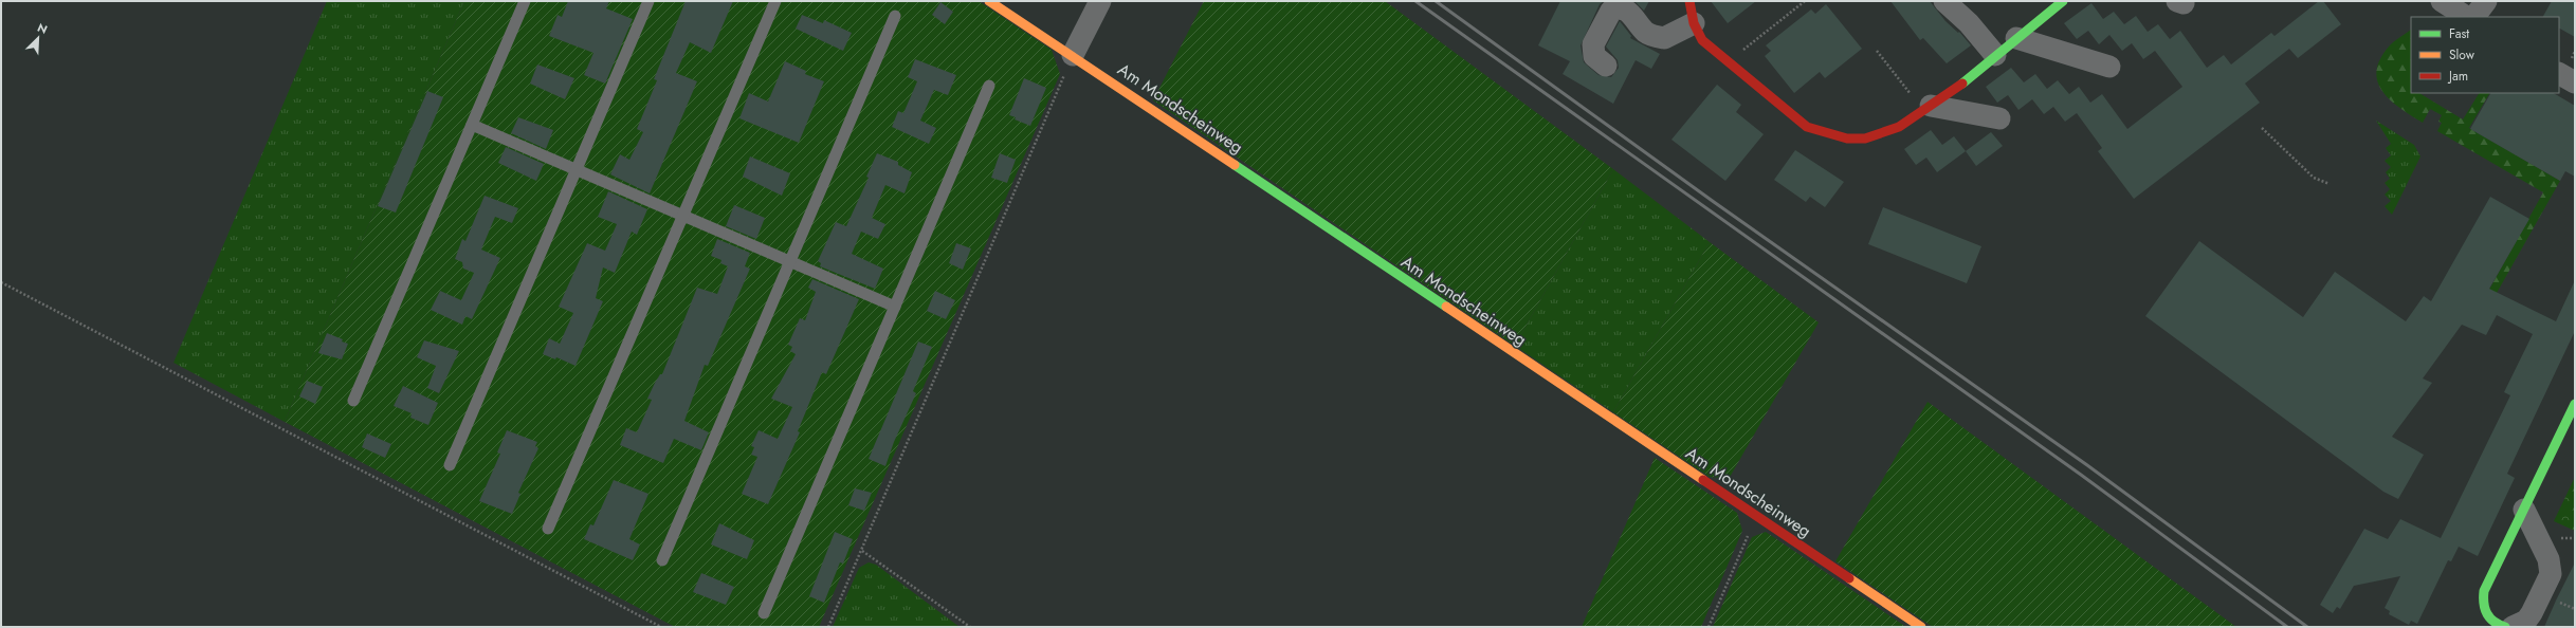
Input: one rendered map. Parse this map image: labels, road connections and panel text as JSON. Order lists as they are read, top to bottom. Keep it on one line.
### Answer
{"streets":{"street":["Am Mondscheinweg"]},"legend":["Fast","Slow","Jam"],"north":"top right"}
